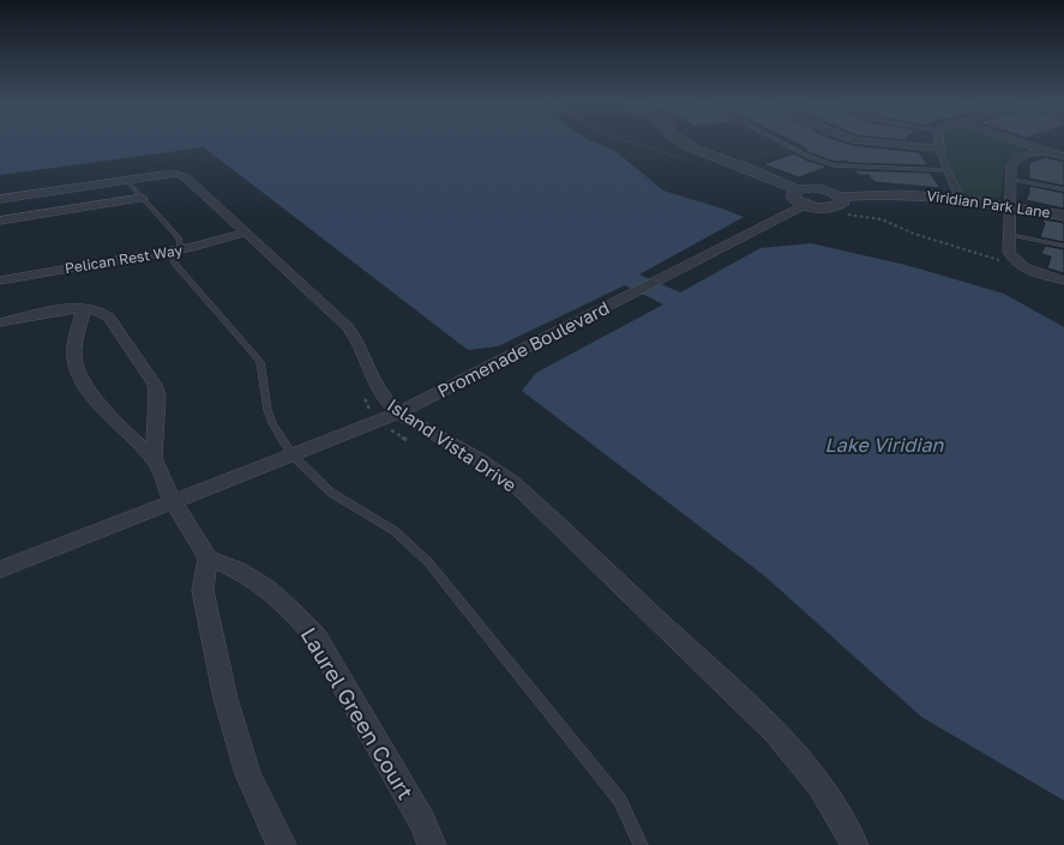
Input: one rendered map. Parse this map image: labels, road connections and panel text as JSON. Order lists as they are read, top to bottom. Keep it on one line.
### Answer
{"streets":{"street":["Viridian Park Lane","Pelican Rest Way","Promenade Boulevard","Island Vista Drive","Laurel Green Court"]},"crossings":[["Pelican Rest Way","Island Vista Drive"],["Promenade Boulevard","Island Vista Drive"]],"water":["Lake Viridian"]}
